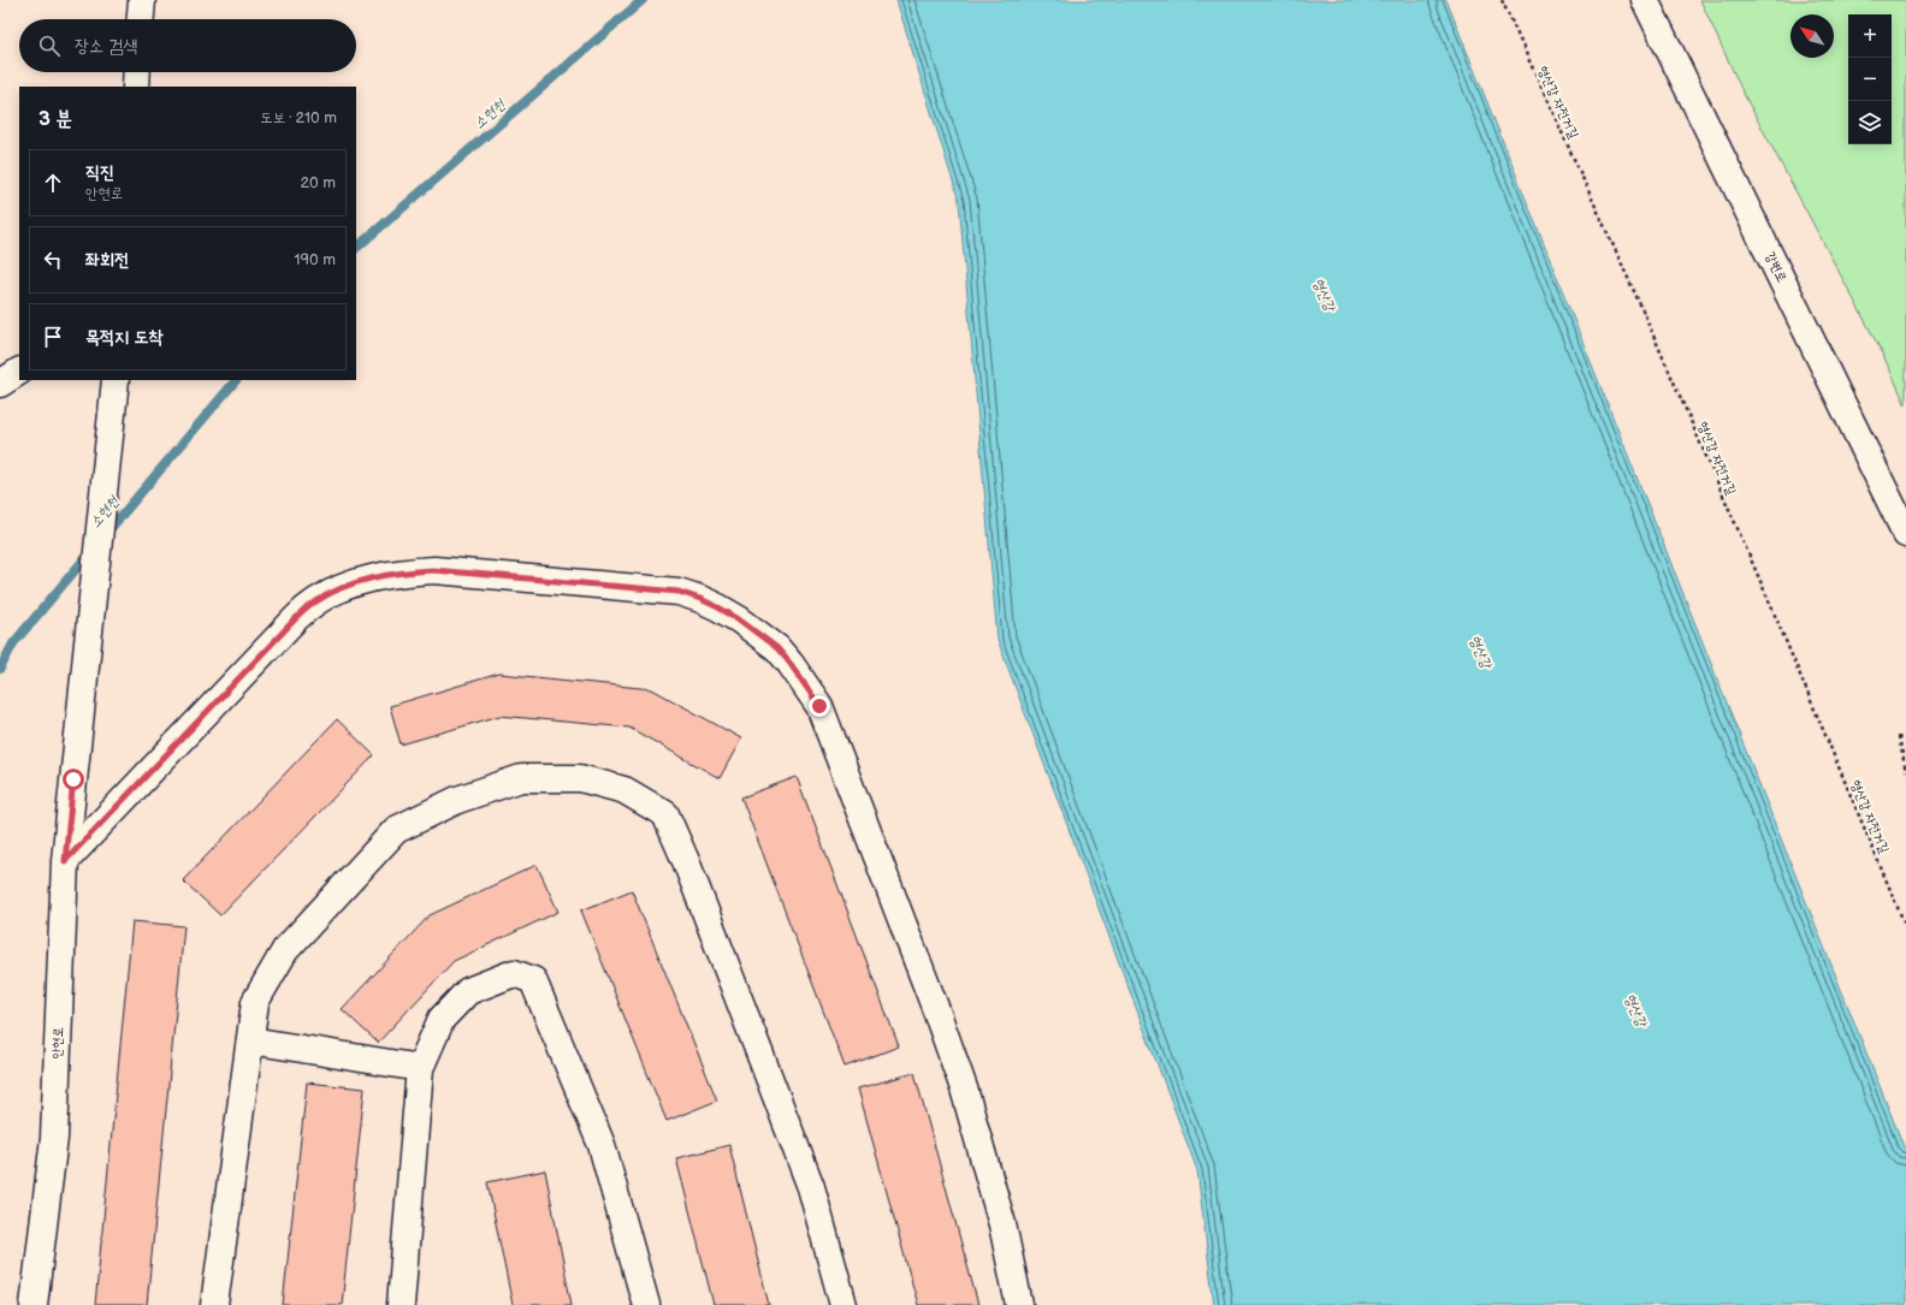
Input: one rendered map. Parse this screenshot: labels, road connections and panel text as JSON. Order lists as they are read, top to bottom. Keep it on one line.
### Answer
{"streets":{"street":["강변로","안현로"],"path":["형산강 자전거길"]},"water":["소현천","형산강"],"north":"top left","page":{"map_buttons":["+","−"],"search":"장소 검색","heading":["3 분","도보 · 210 m"],"list":[["직진","안현로","20 m"],["좌회전","190 m"],"목적지 도착"]}}
